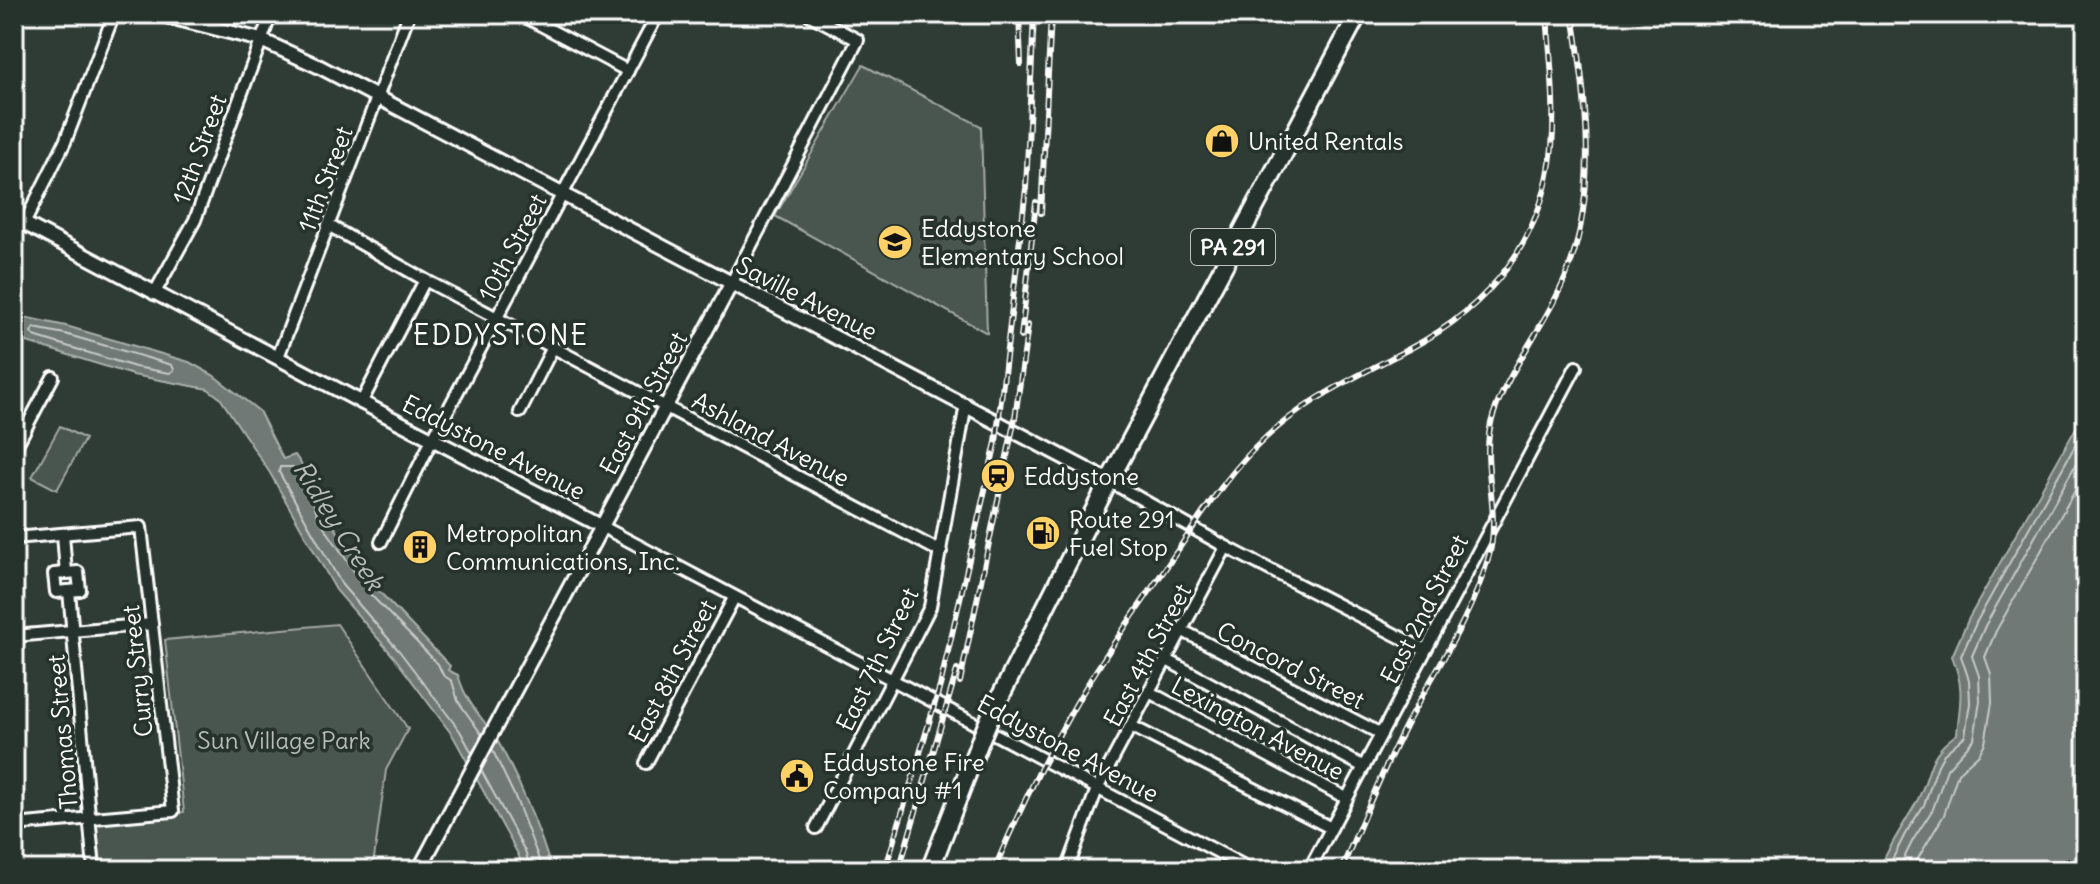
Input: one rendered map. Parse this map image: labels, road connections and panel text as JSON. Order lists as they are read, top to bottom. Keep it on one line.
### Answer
{"streets":{"main road":["PA 291"],"street":["12th Street","11th Street","10th Street","Saville Avenue","East 9th Street","Ashland Avenue","Eddystone Avenue","East 2nd Street","East 4th Street","East 7th Street","Concord Street","Curry Street","East 8th Street","Lexington Avenue","Thomas Street"]},"crossings":[["12th Street","Saville Avenue"],["12th Street","Eddystone Avenue"],["11th Street","Saville Avenue"],["11th Street","Ashland Avenue"],["11th Street","Eddystone Avenue"],["10th Street","Saville Avenue"],["10th Street","Ashland Avenue"],["10th Street","Eddystone Avenue"],["PA 291","Saville Avenue"],["Saville Avenue","East 9th Street"],["Saville Avenue","East 2nd Street"],["Saville Avenue","East 4th Street"],["Saville Avenue","East 7th Street"],["East 9th Street","Ashland Avenue"],["East 9th Street","Eddystone Avenue"],["Ashland Avenue","East 7th Street"],["Eddystone Avenue","East 4th Street"],["Eddystone Avenue","East 7th Street"],["Eddystone Avenue","East 8th Street"],["East 2nd Street","Concord Street"],["East 2nd Street","Lexington Avenue"],["East 4th Street","Concord Street"],["East 4th Street","Lexington Avenue"],["Curry Street","Thomas Street"]],"districts":["EDDYSTONE"],"water":["Ridley Creek"],"parks":["Sun Village Park"],"places":{"shop":["United Rentals"],"school or university":["Eddystone Elementary School"],"station":["Eddystone"],"fuel station":["Route 291 Fuel Stop"],"building":["Metropolitan Communications, Inc."],"public building":["Eddystone Fire Company #1"]}}
